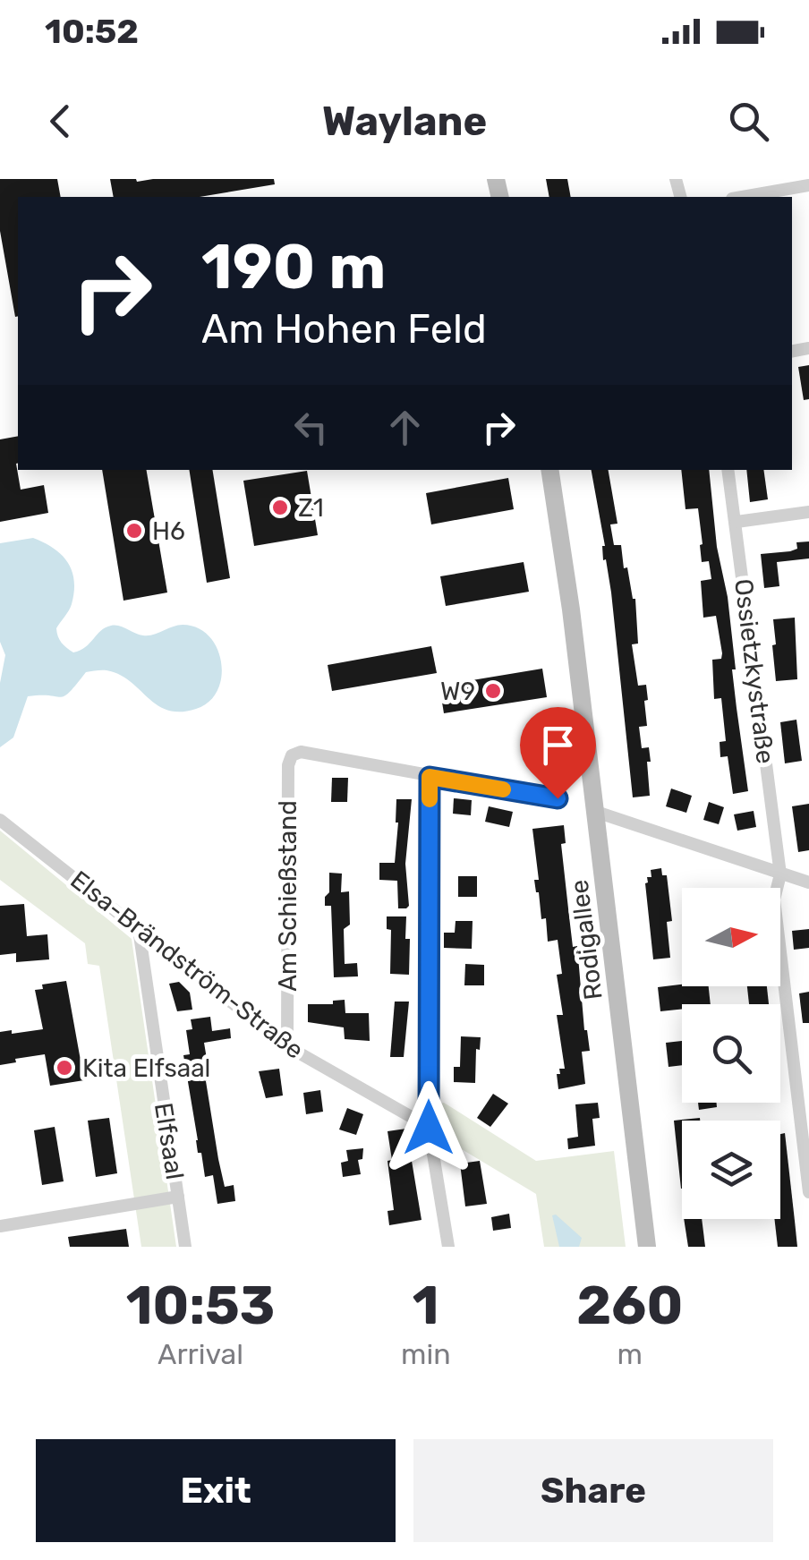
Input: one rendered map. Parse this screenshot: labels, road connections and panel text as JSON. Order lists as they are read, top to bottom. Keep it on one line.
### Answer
{"streets":{"main road":["Rodigallee"],"street":["Ossietzkystraße","Am Schießstand","Elsa-Brändström-Straße","Elfsaal"]},"crossings":[["Am Schießstand","Elsa-Brändström-Straße"],["Elsa-Brändström-Straße","Elfsaal"]],"places":["Z1","H6","W9","Kita Elfsaal"],"north":"right","page":{"status":"10:52","header":"Waylane","turn":["190 m","Am Hohen Feld"],"eta":["10:53","Arrival","1","min","260","m"],"buttons":["Exit","Share"]}}
